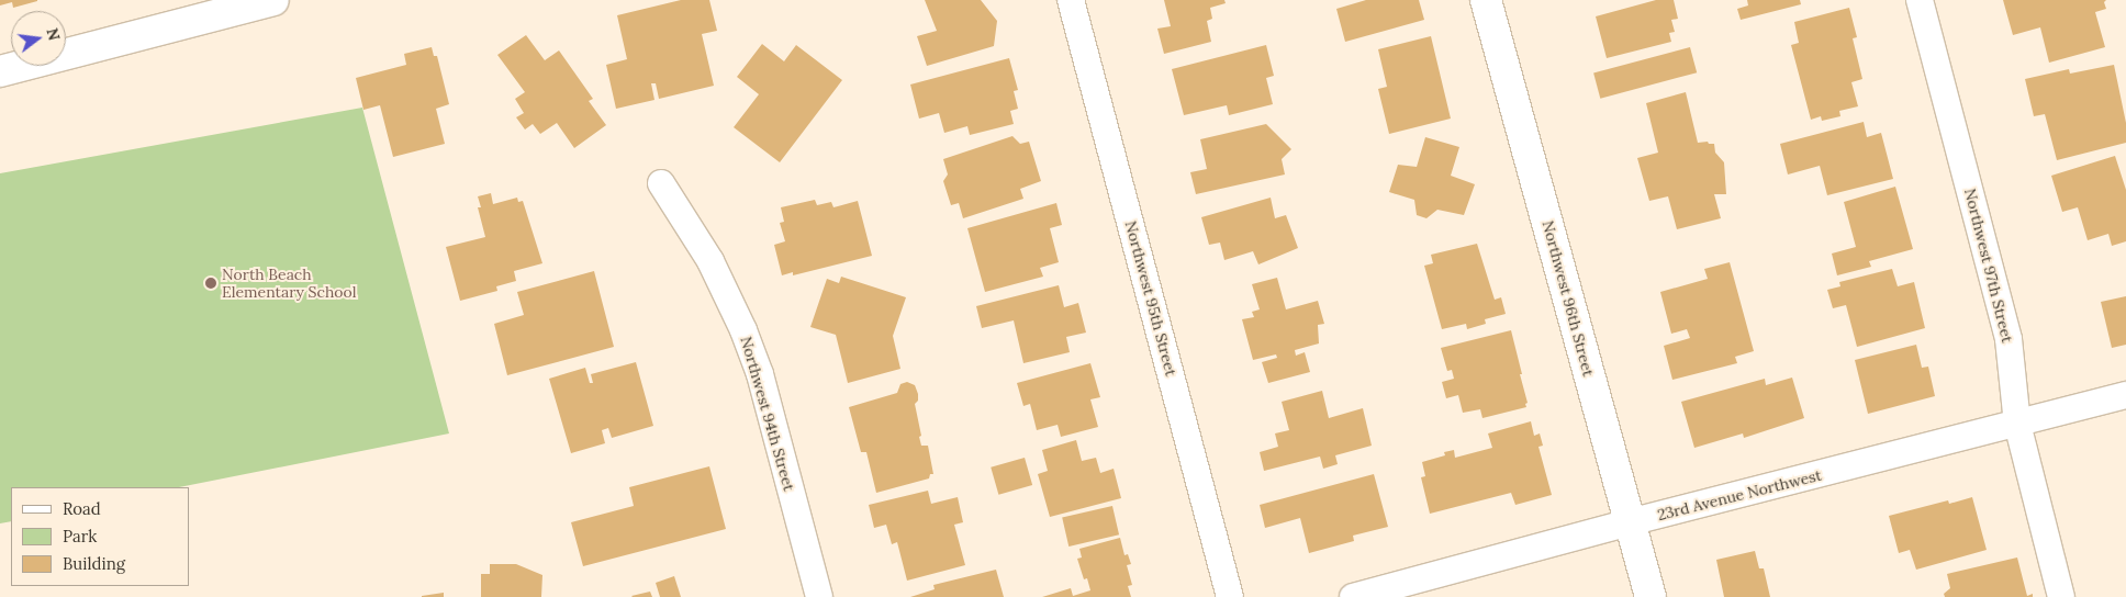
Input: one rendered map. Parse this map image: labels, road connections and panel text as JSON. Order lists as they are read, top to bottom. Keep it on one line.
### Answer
{"streets":{"street":["Northwest 97th Street","Northwest 95th Street","Northwest 96th Street","Northwest 94th Street","23rd Avenue Northwest"]},"crossings":[["Northwest 97th Street","23rd Avenue Northwest"],["Northwest 96th Street","23rd Avenue Northwest"]],"places":["North Beach Elementary School"],"legend":["Road","Park","Building"],"north":"right"}
